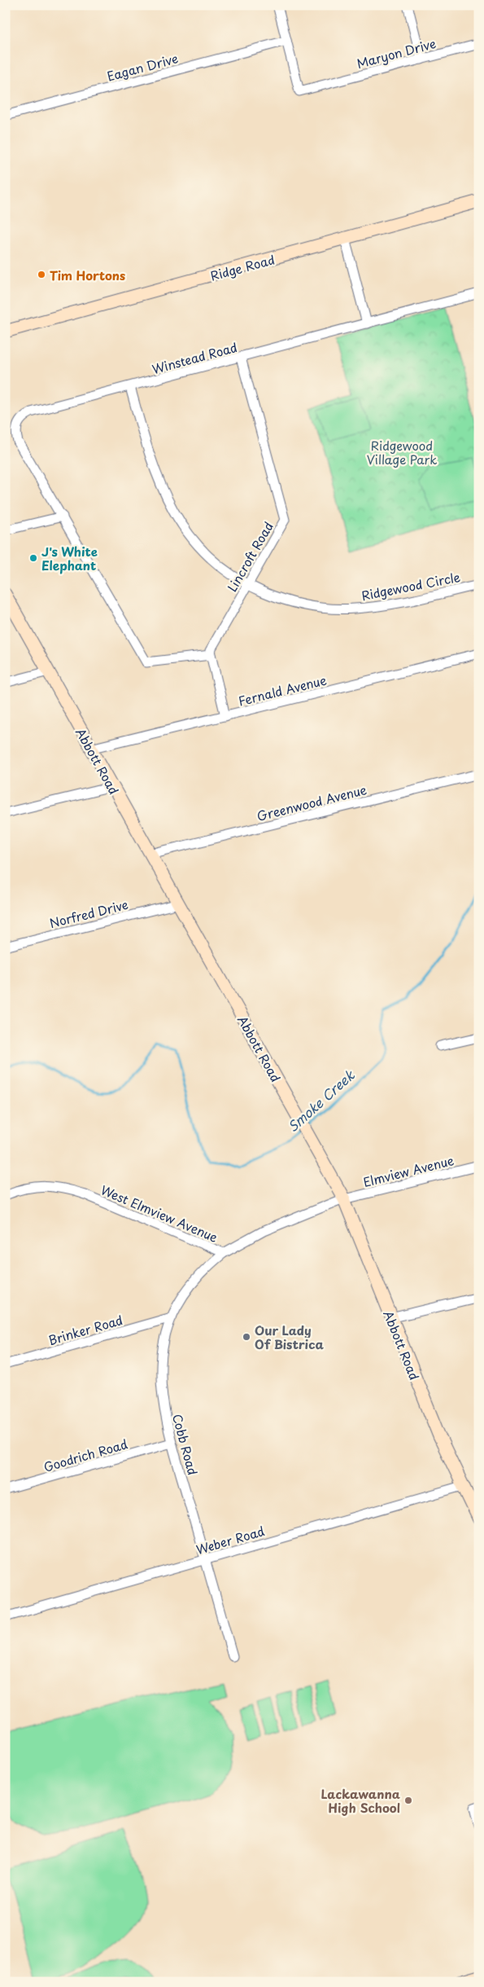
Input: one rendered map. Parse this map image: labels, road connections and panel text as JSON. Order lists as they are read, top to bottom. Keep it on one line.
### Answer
{"streets":{"street":["Maryon Drive","Eagan Drive","Ridge Road","Winstead Road","Lincroft Road","Ridgewood Circle","Fernald Avenue","Abbott Road","Greenwood Avenue","Norfred Drive","Elmview Avenue","West Elmview Avenue","Brinker Road","Cobb Road","Goodrich Road","Weber Road"]},"crossings":[["Maryon Drive","Eagan Drive"],["Winstead Road","Lincroft Road"],["Winstead Road","Ridgewood Circle"],["Lincroft Road","Ridgewood Circle"],["Fernald Avenue","Abbott Road"],["Abbott Road","Greenwood Avenue"],["Abbott Road","Norfred Drive"],["Abbott Road","Elmview Avenue"],["Abbott Road","West Elmview Avenue"],["Abbott Road","Weber Road"],["Elmview Avenue","West Elmview Avenue"],["West Elmview Avenue","Cobb Road"],["Brinker Road","Cobb Road"],["Cobb Road","Goodrich Road"],["Cobb Road","Weber Road"]],"water":["Smoke Creek"],"parks":["Ridgewood Village Park"],"places":["Tim Hortons","J's White Elephant","Our Lady Of Bistrica","Lackawanna High School"]}
